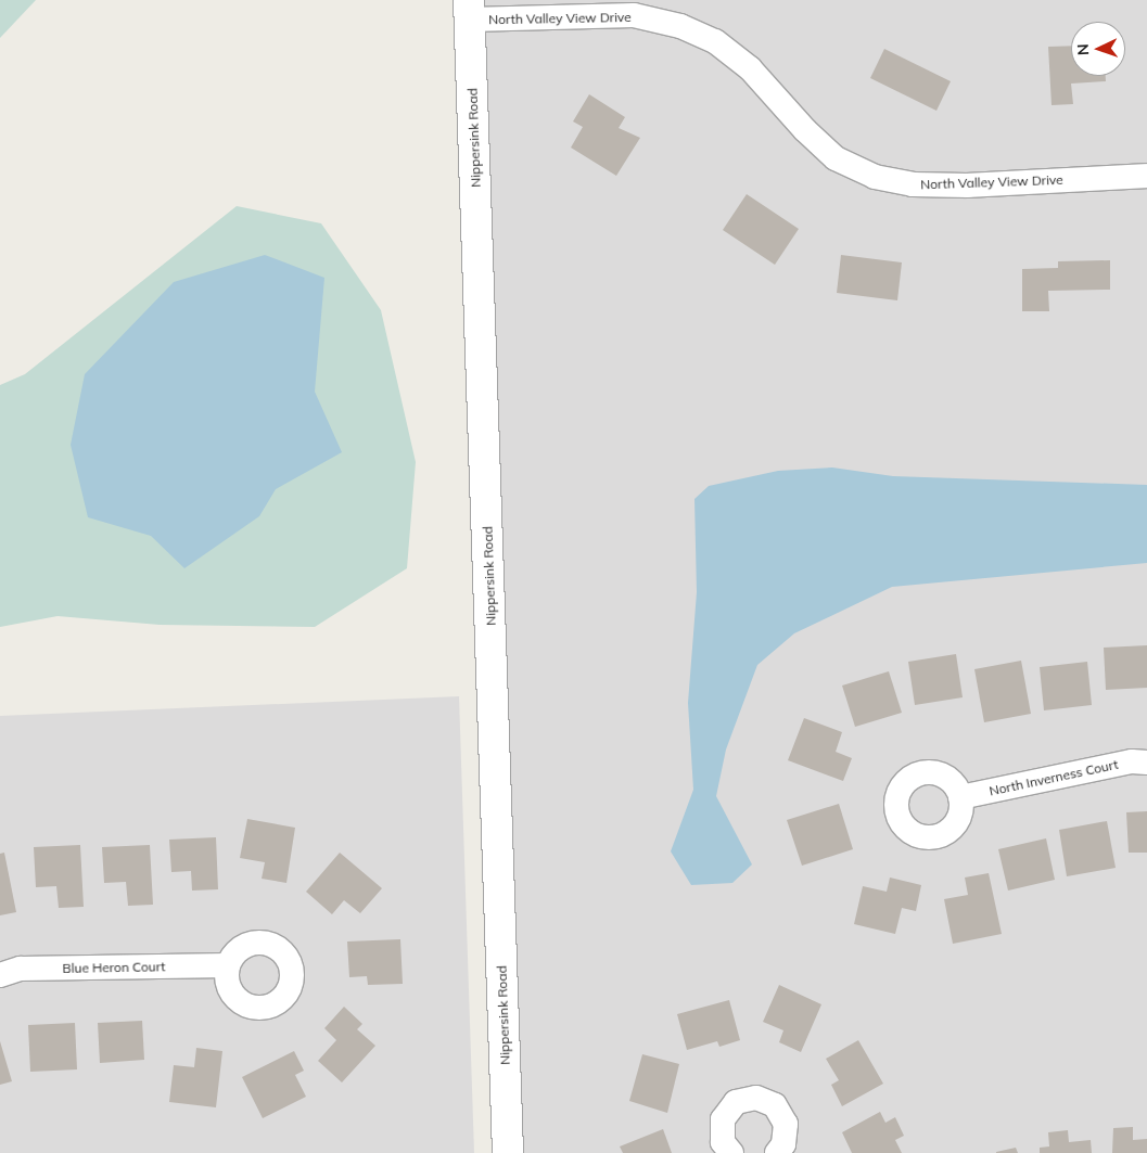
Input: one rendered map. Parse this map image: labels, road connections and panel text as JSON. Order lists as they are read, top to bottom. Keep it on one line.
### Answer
{"streets":{"street":["North Valley View Drive","Nippersink Road","North Inverness Court","Blue Heron Court"]},"crossings":[["North Valley View Drive","Nippersink Road"]],"north":"left"}
